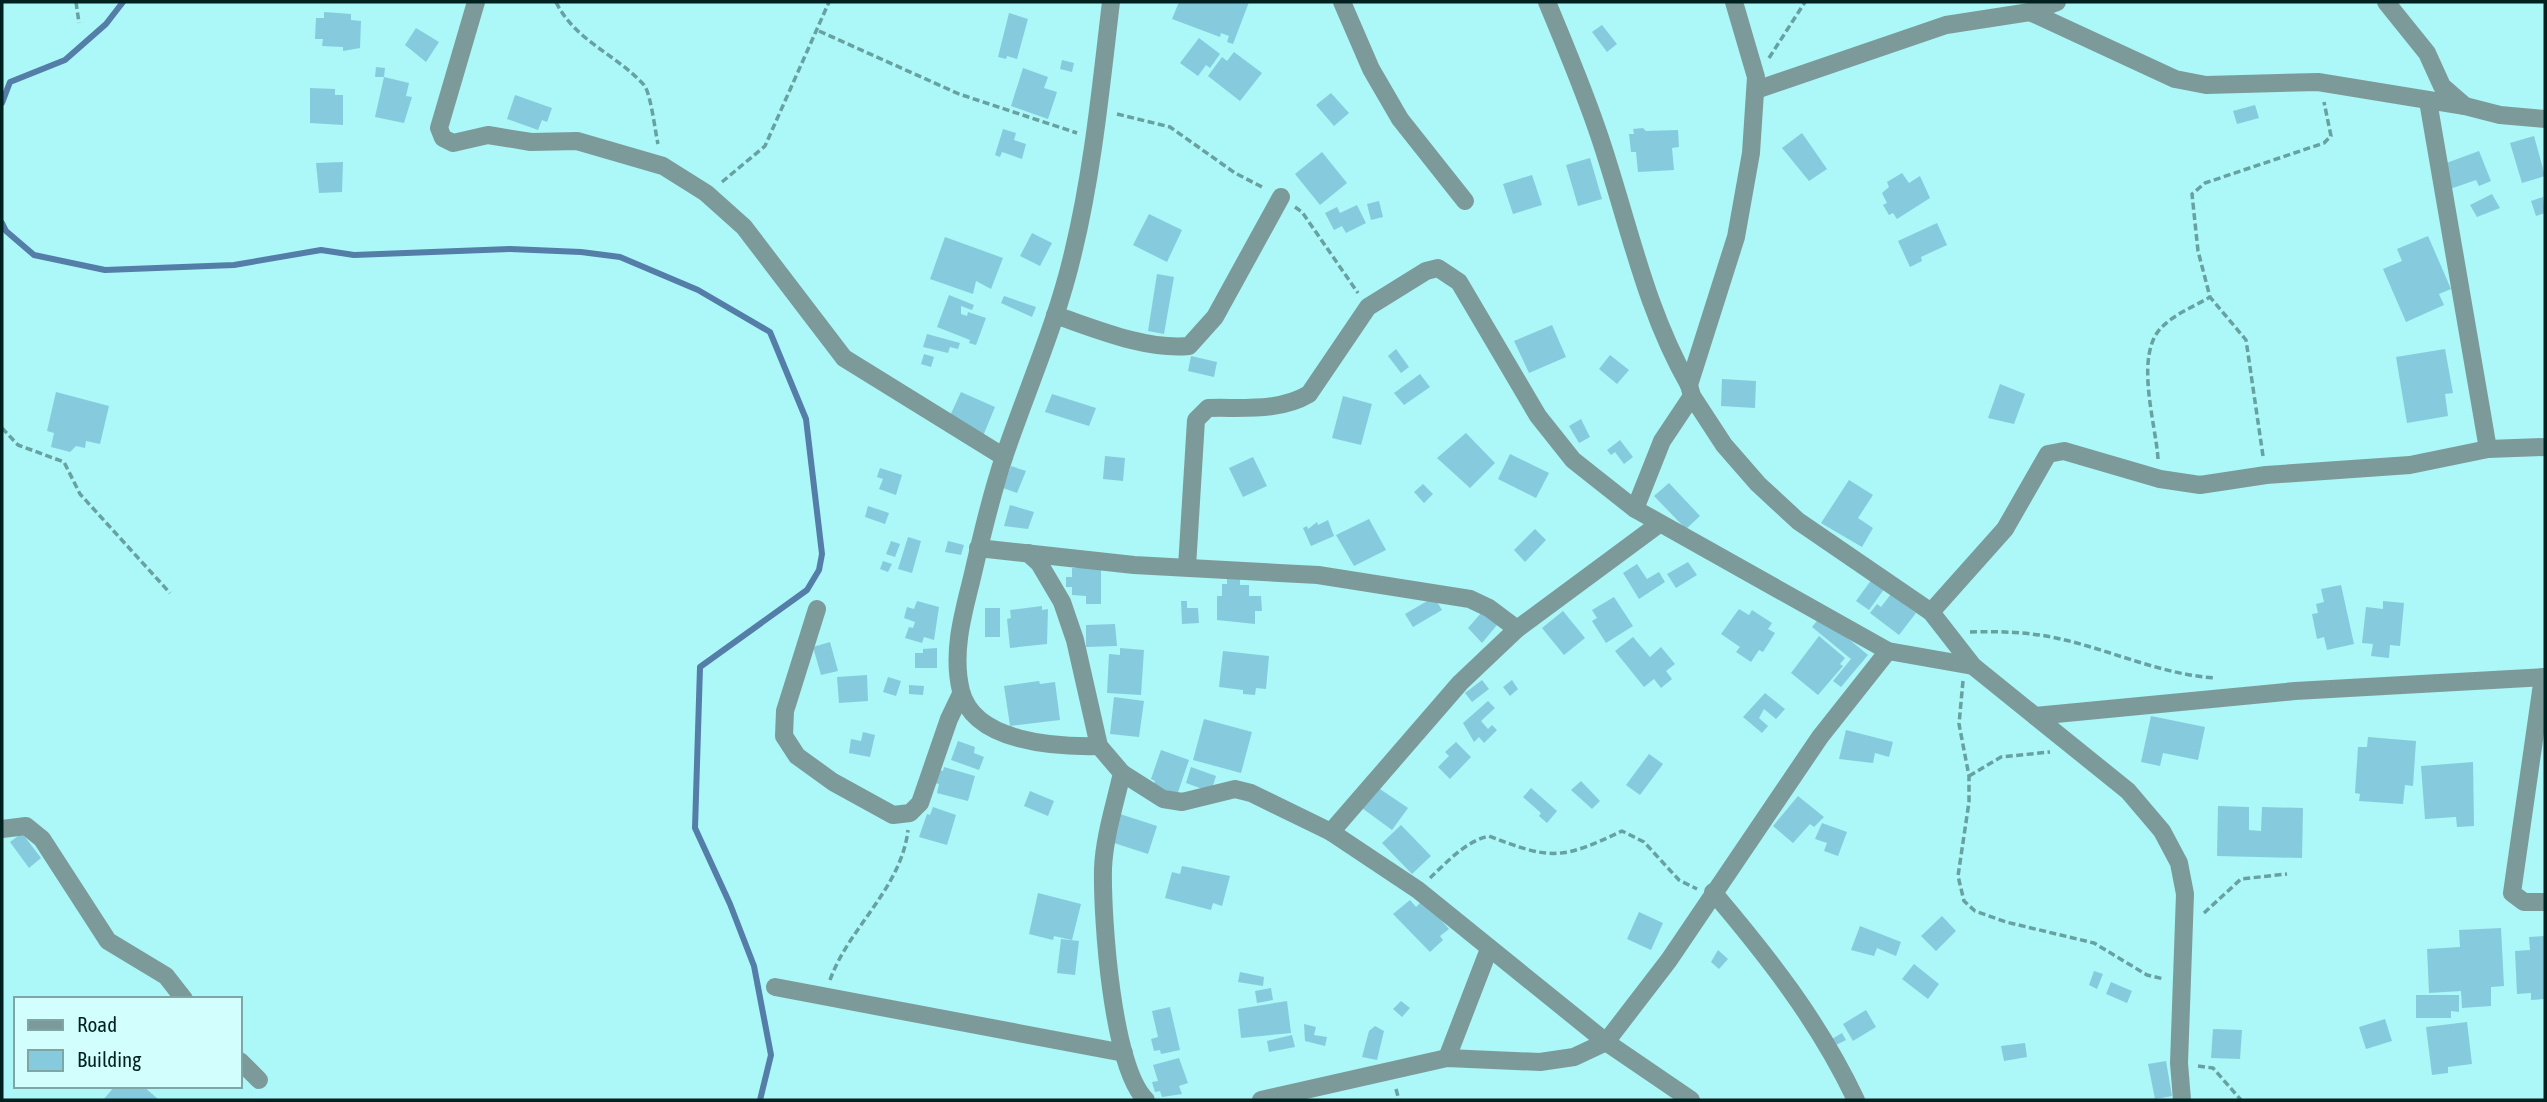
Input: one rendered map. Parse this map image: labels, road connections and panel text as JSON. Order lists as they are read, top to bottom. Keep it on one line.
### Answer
{"legend":["Road","Building"]}
